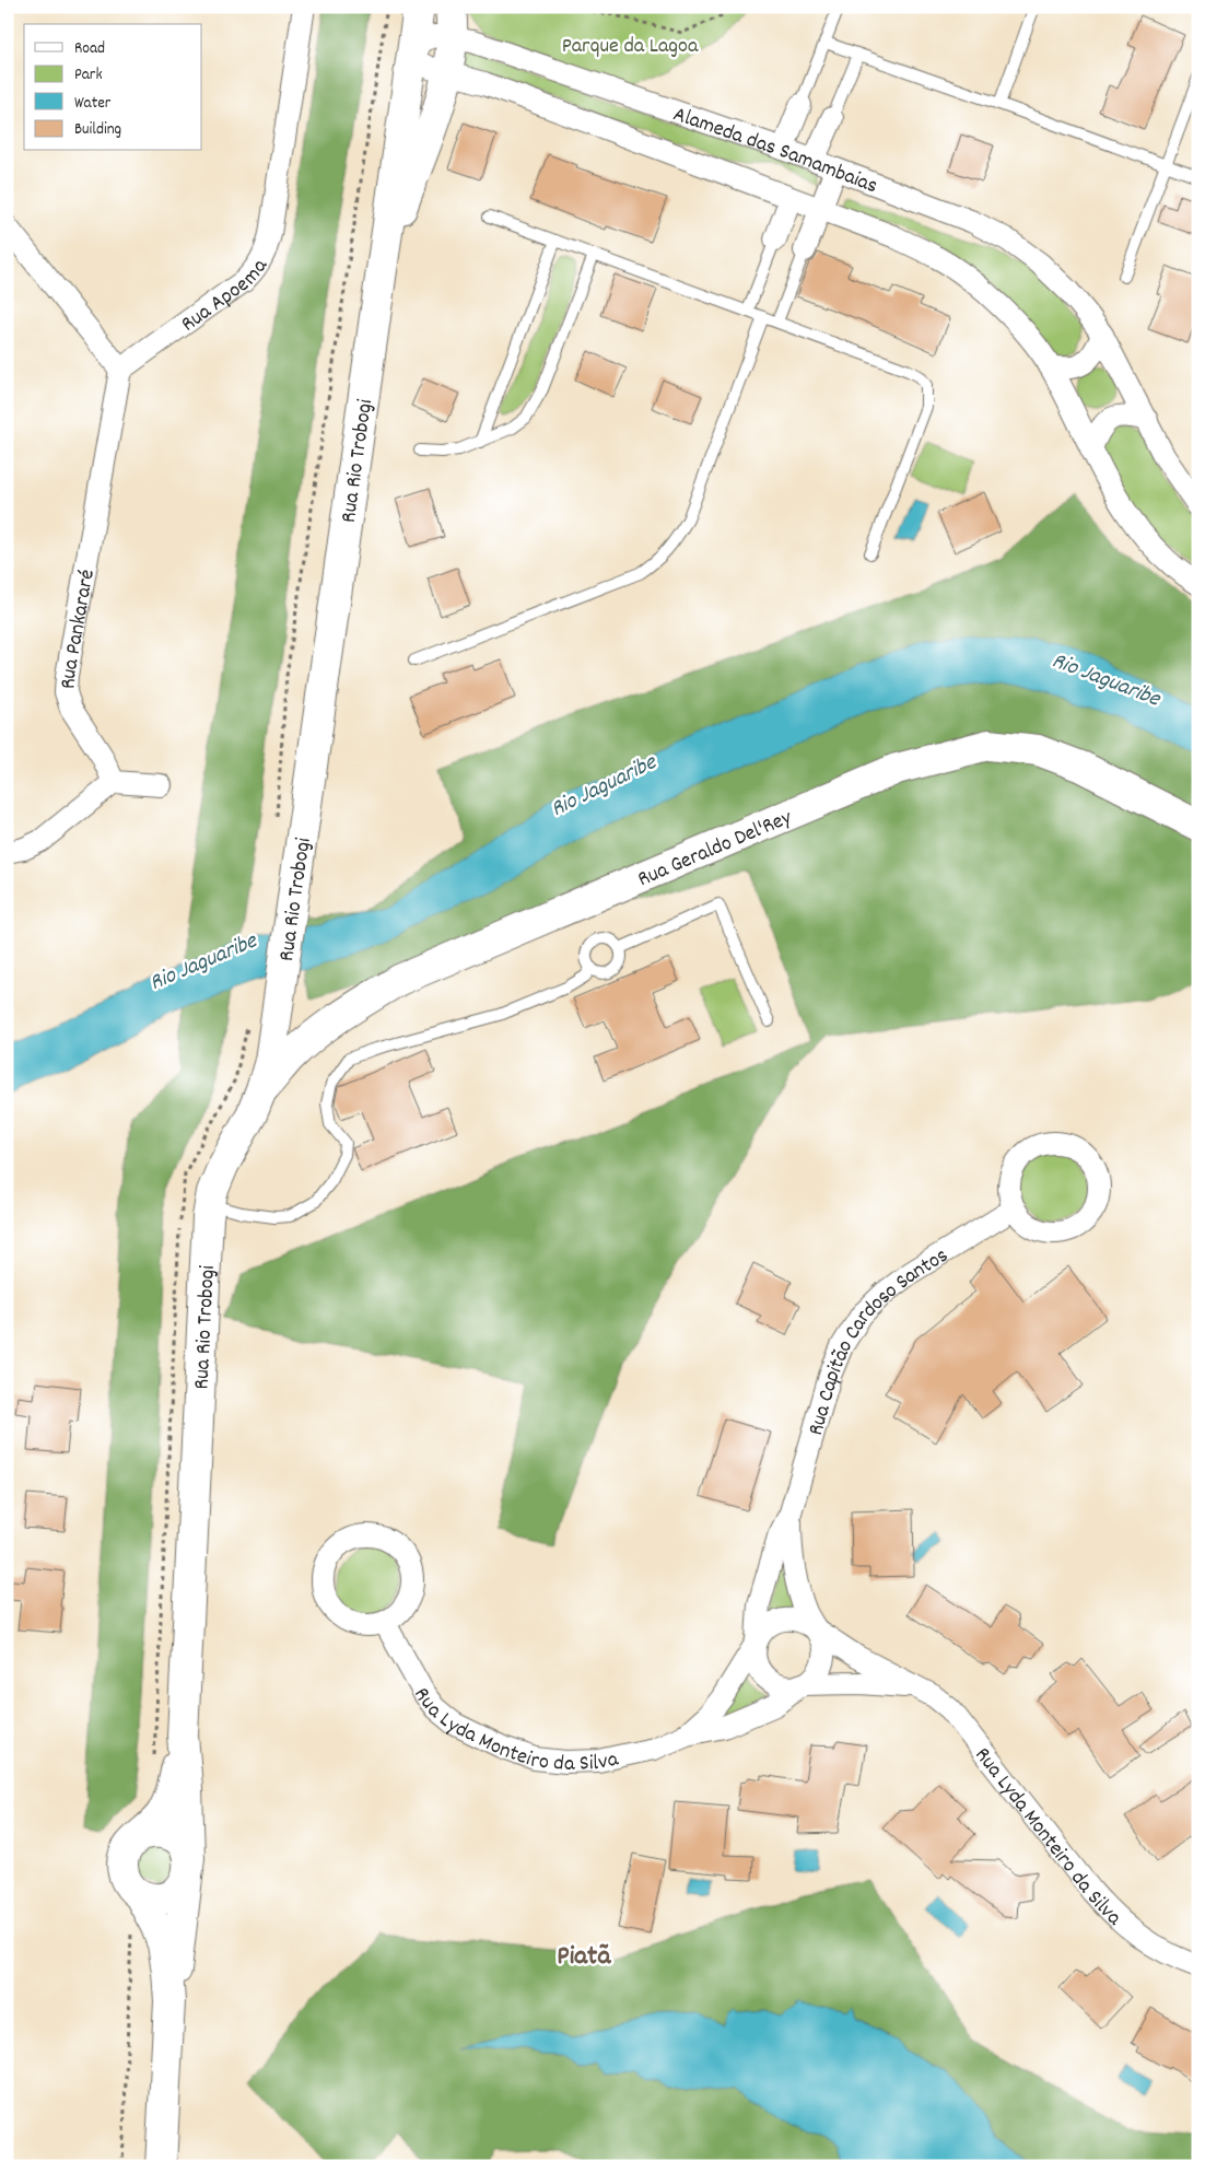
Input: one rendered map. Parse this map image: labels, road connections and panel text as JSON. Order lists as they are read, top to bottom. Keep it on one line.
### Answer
{"streets":{"main road":["Rua Rio Trobogi","Rua Geraldo Del'Rey"],"street":["Alameda das Samambaias","Rua Apoema","Rua Pankararé","Rua Capitão Cardoso Santos","Rua Lyda Monteiro da Silva"]},"crossings":[["Alameda das Samambaias","Rua Rio Trobogi"],["Rua Apoema","Rua Pankararé"],["Rua Rio Trobogi","Rua Geraldo Del'Rey"],["Rua Capitão Cardoso Santos","Rua Lyda Monteiro da Silva"]],"districts":["Piatã"],"water":["Rio Jaguaribe"],"parks":["Parque da Lagoa"],"legend":["Road","Park","Water","Building"]}
